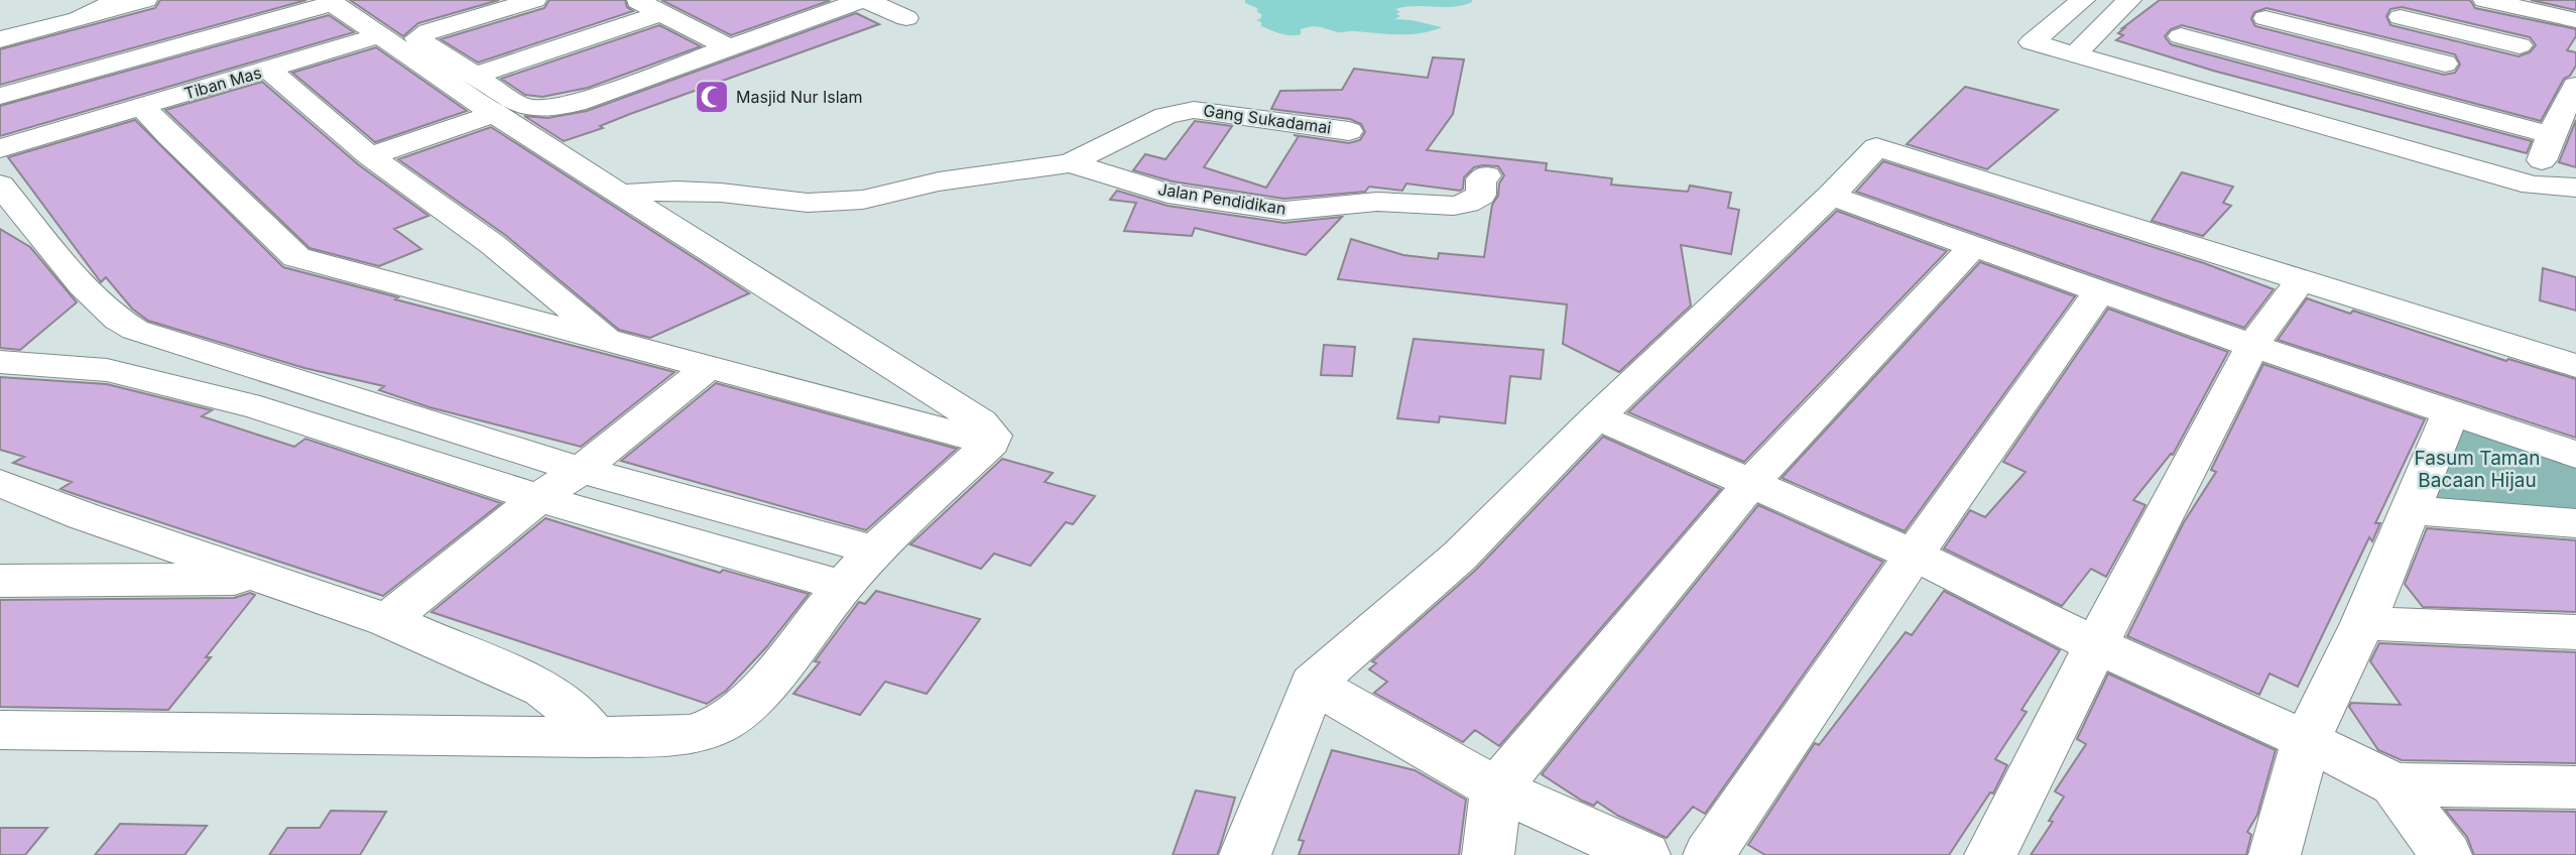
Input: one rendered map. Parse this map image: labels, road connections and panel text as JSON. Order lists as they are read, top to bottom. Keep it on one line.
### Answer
{"streets":{"street":["Tiban Mas","Gang Sukadamai","Jalan Pendidikan"]},"crossings":[["Gang Sukadamai","Jalan Pendidikan"]],"parks":["Fasum Taman Bacaan Hijau"],"places":{"mosque":["Masjid Nur Islam"]}}
